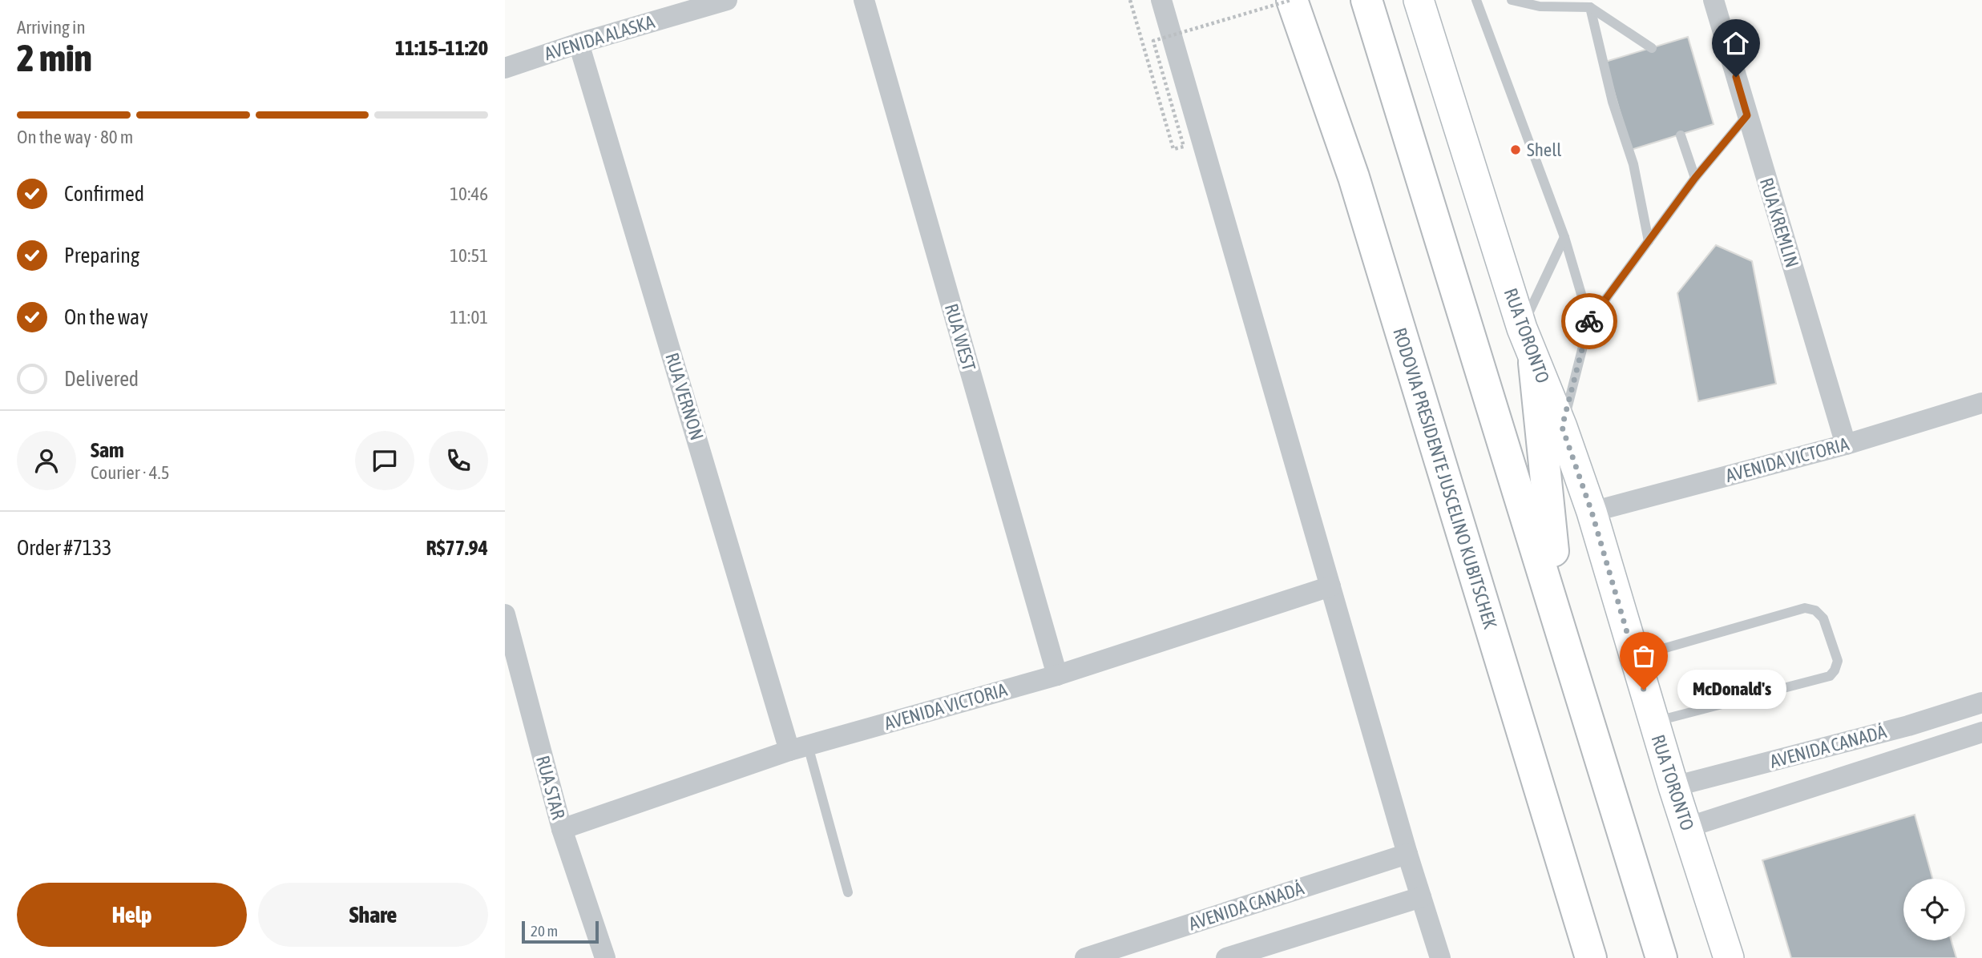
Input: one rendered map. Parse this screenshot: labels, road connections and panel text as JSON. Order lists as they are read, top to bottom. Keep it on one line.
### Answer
{"streets":{"highway":["RODOVIA PRESIDENTE JUSCELINO KUBITSCHEK"],"main road":["RUA TORONTO"],"street":["AVENIDA ALASKA","RUA KREMLIN","RUA WEST","RUA VERNON","AVENIDA VICTORIA","AVENIDA CANADÁ","RUA STAR"]},"crossings":[["AVENIDA ALASKA","RUA VERNON"],["RUA KREMLIN","AVENIDA VICTORIA"],["RUA TORONTO","AVENIDA VICTORIA"],["RUA TORONTO","AVENIDA CANADÁ"],["RUA WEST","AVENIDA VICTORIA"],["RUA VERNON","AVENIDA VICTORIA"],["AVENIDA VICTORIA","RUA STAR"]],"places":["Shell","McDonald's"],"scale_bar":"20 m","page":{"heading":["2 min","Arriving in","11:15–11:20"],"panel":["Sam","Courier · 4.5","Order #7133","R$77.94"],"bar":"On the way · 80 m","list":[["Confirmed","10:46"],["Preparing","10:51"],["On the way","11:01"],"Delivered"],"bubble":"McDonald's","buttons":["Help","Share"],"scale":"20 m"}}
